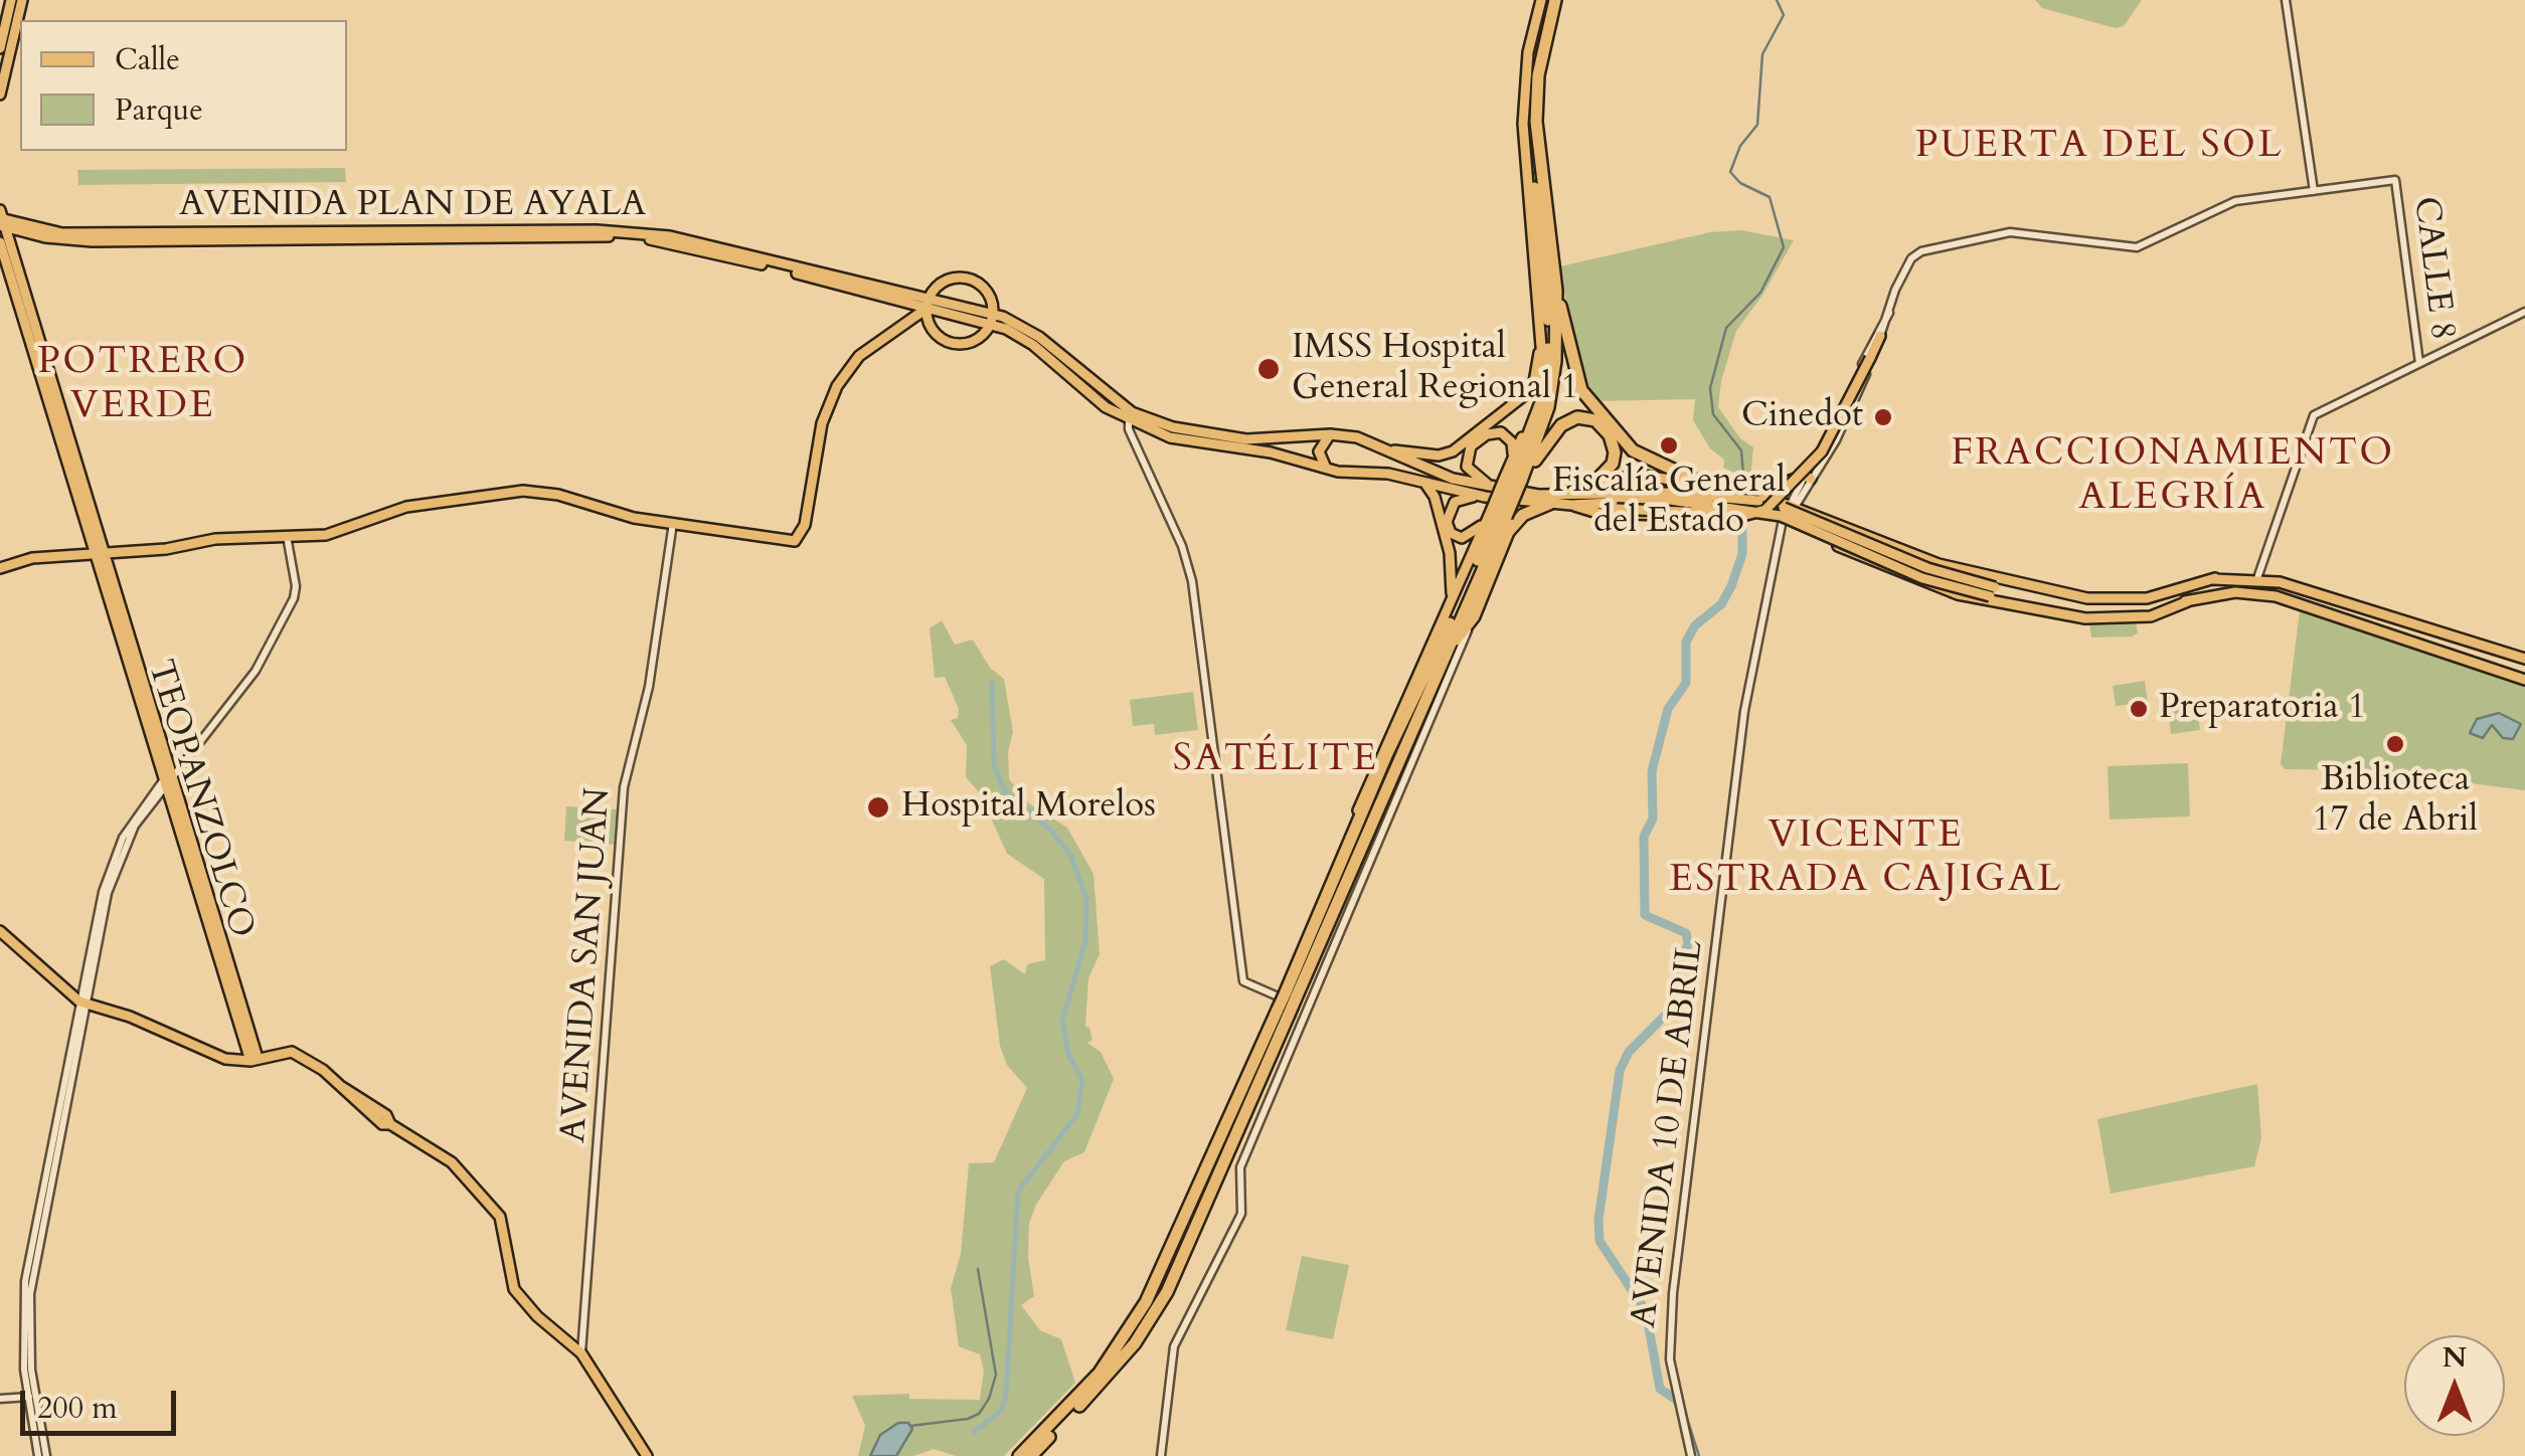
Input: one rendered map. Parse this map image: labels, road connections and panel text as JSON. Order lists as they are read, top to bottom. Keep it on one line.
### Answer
{"streets":{"main road":["AVENIDA PLAN DE AYALA","TEOPANZOLCO"],"street":["CALLE 8","AVENIDA SAN JUAN","AVENIDA 10 DE ABRIL"]},"districts":["PUERTA DEL SOL","POTRERO VERDE","FRACCIONAMIENTO ALEGRÍA","SATÉLITE","VICENTE ESTRADA CAJIGAL"],"places":["IMSS Hospital General Regional 1","Cinedot","Fiscalía General del Estado","Preparatoria 1","Biblioteca 17 de Abril","Hospital Morelos"],"legend":["Calle","Parque"],"scale_bar":"200 m","north":"top"}
